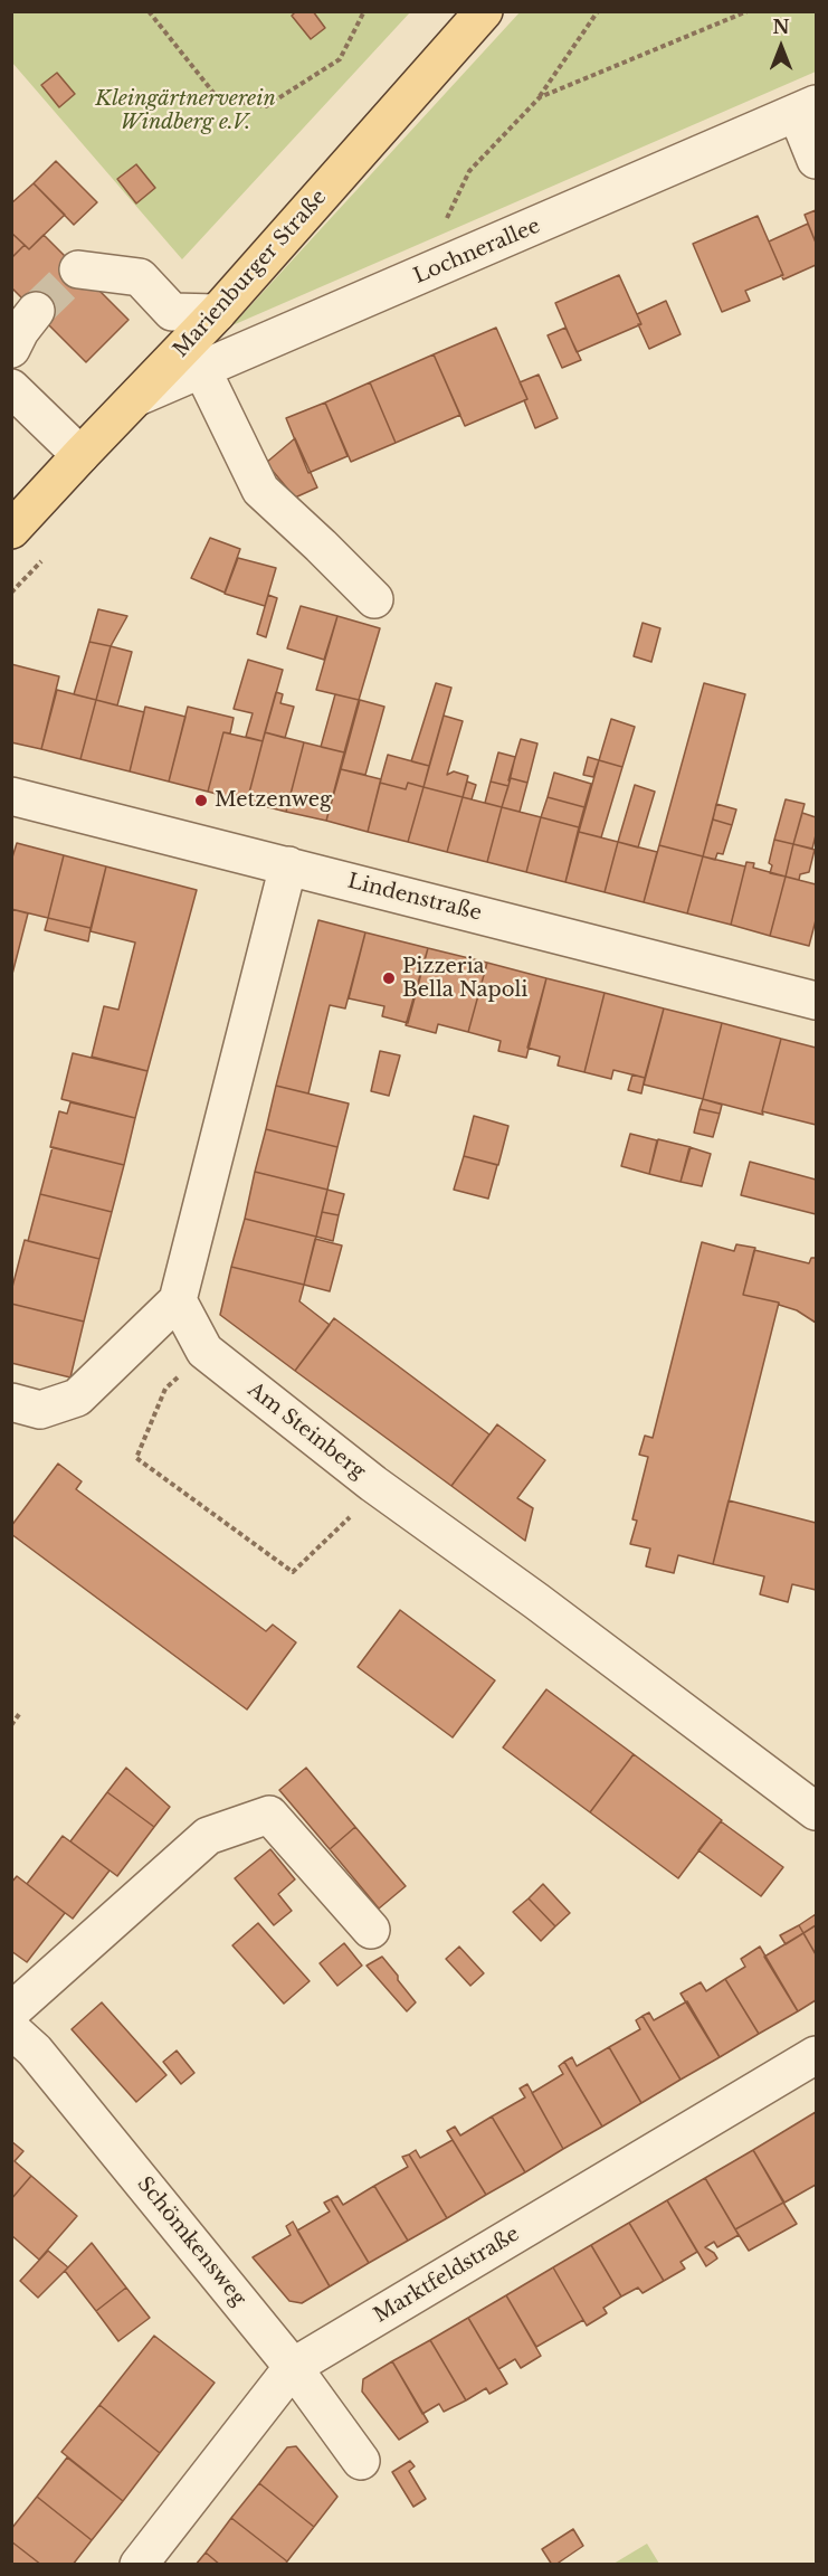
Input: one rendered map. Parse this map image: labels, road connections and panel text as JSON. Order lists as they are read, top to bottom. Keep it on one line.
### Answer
{"streets":{"main road":["Marienburger Straße"],"street":["Lochnerallee","Lindenstraße","Am Steinberg","Schömkensweg","Marktfeldstraße"]},"crossings":[["Lochnerallee","Marienburger Straße"],["Schömkensweg","Marktfeldstraße"]],"parks":["Kleingärtnerverein Windberg e.V."],"places":["Metzenweg","Pizzeria Bella Napoli"],"north":"top"}
